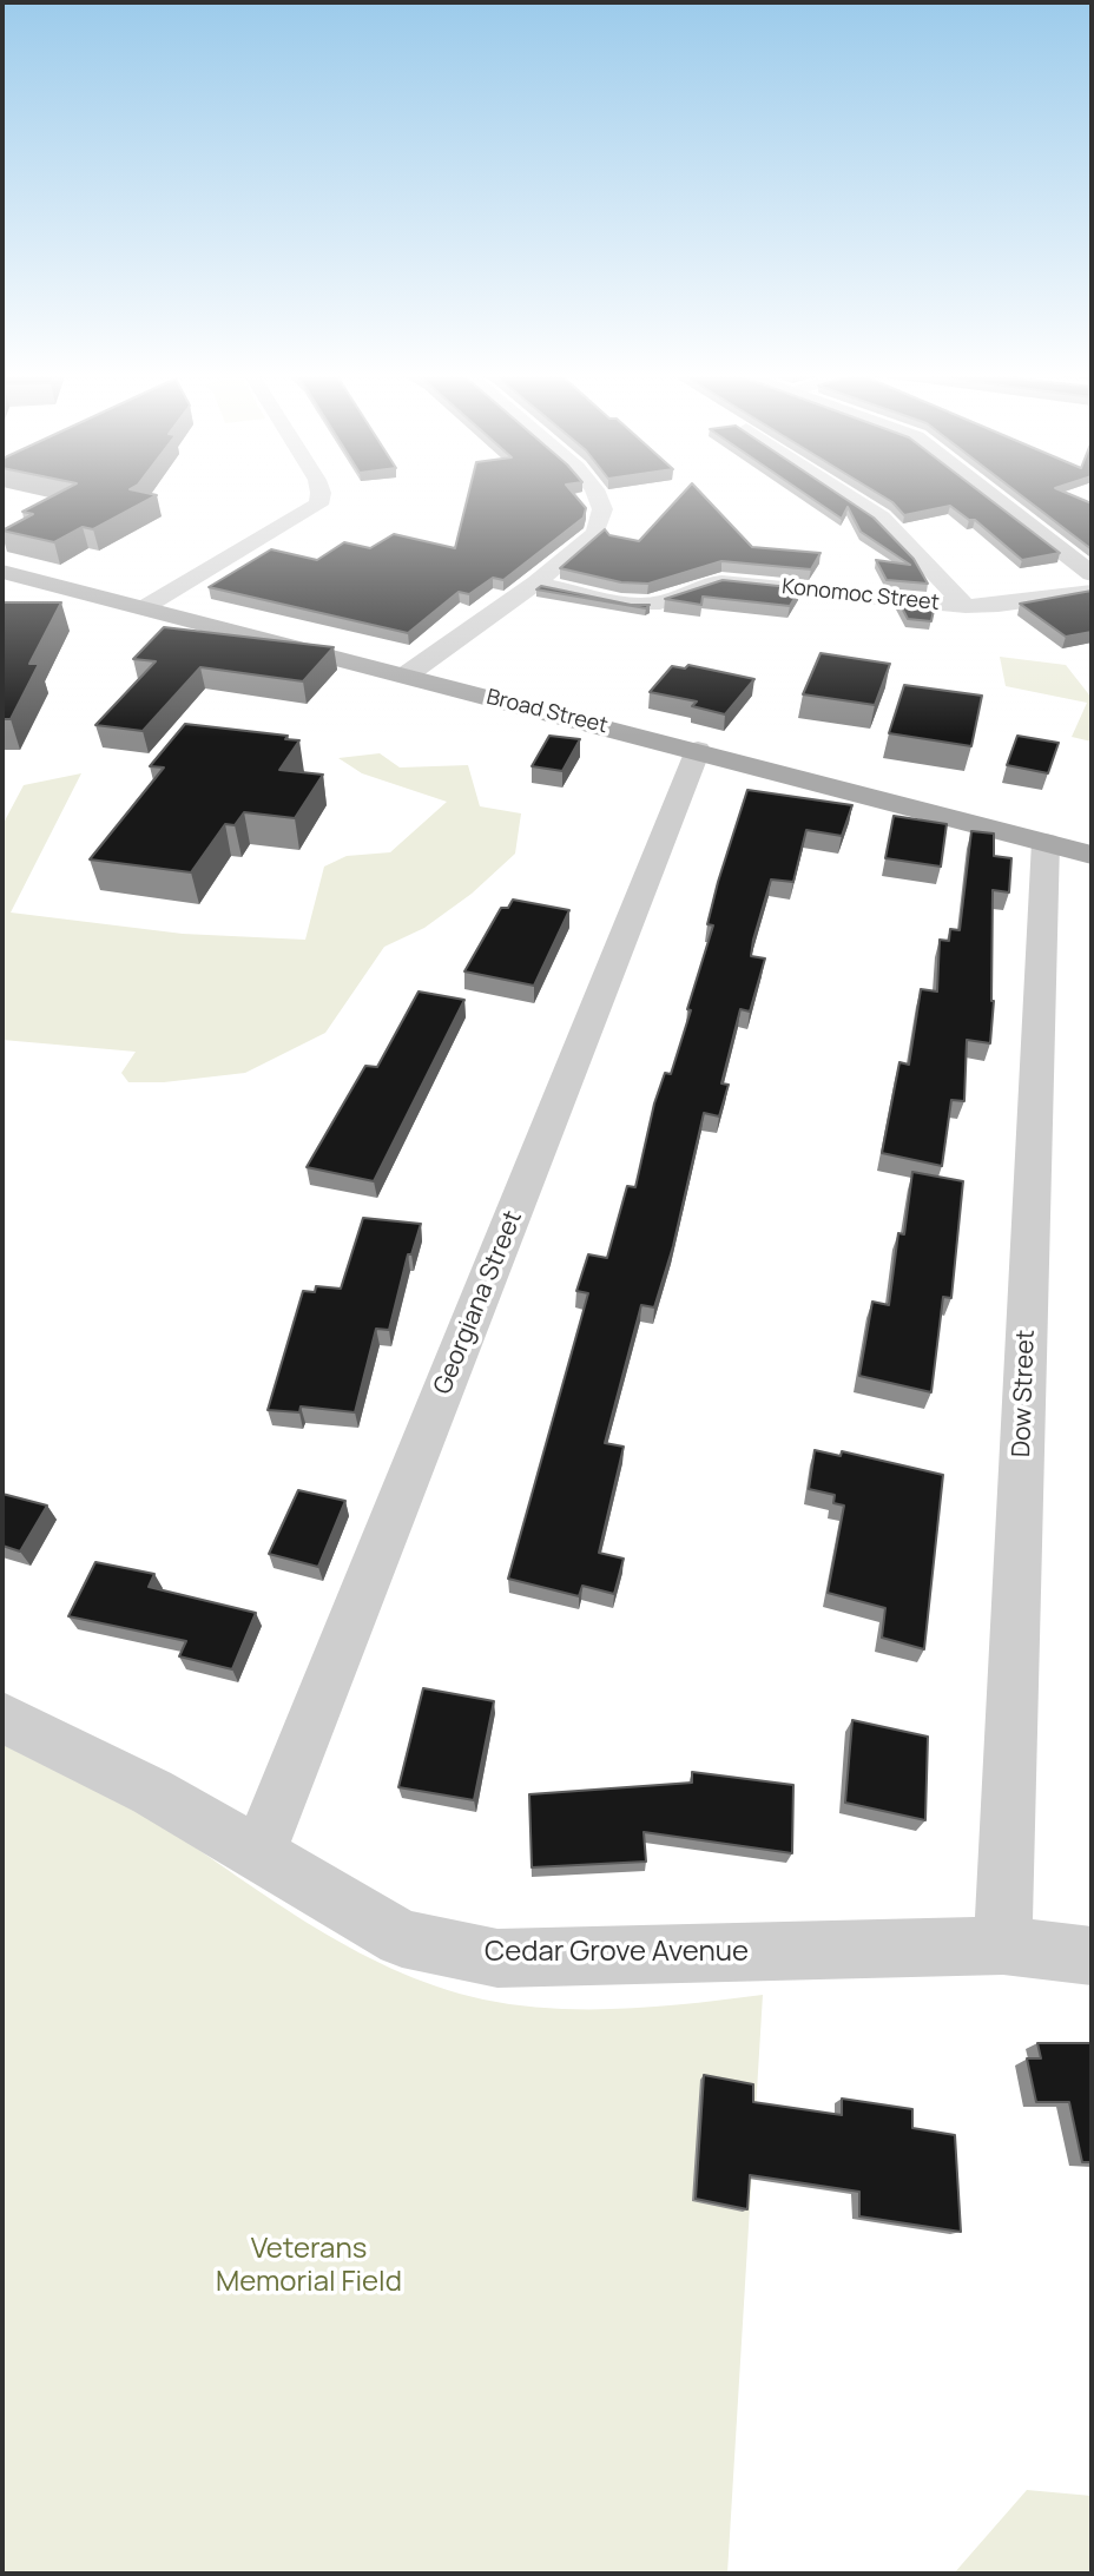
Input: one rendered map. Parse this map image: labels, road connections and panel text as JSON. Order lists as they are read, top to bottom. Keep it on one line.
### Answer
{"streets":{"main road":["Broad Street"],"street":["Konomoc Street","Georgiana Street","Dow Street","Cedar Grove Avenue"]},"crossings":[["Broad Street","Georgiana Street"],["Broad Street","Dow Street"],["Georgiana Street","Cedar Grove Avenue"],["Dow Street","Cedar Grove Avenue"]],"parks":["Veterans Memorial Field"]}
